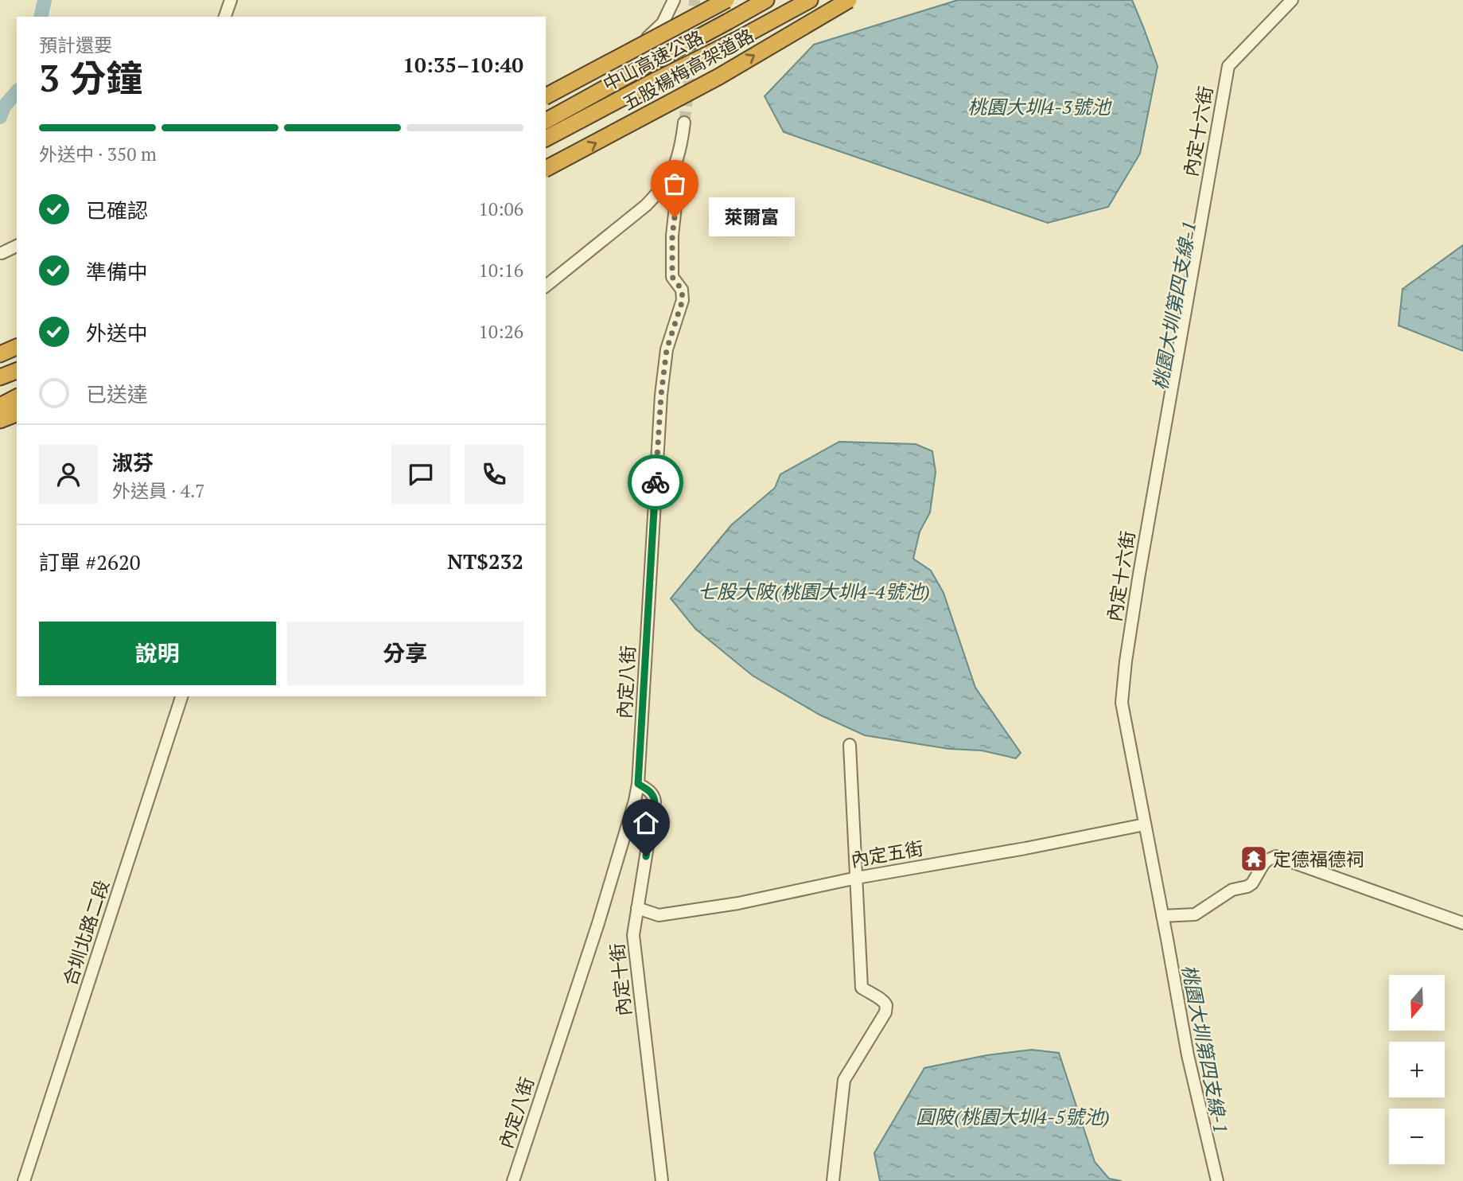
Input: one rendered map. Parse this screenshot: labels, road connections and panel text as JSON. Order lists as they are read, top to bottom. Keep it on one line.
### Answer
{"streets":{"highway":["中山高速公路","五股楊梅高架道路"],"street":["內定十六街","內定八街","內定五街","合圳北路二段","內定十街"]},"crossings":[["內定十六街","內定五街"],["內定八街","內定十街"],["內定五街","內定十街"]],"water":["桃園大圳4-3號池","桃園大圳第四支線-1","七股大陂(桃園大圳4-4號池)","圓陂(桃園大圳4-5號池)"],"places":{"other":["萊爾富"],"temple":["定德福德祠"]},"north":"bottom","page":{"heading":["3 分鐘","預計還要","10:35–10:40"],"panel":["淑芬","外送員 · 4.7","訂單 #2620","NT$232"],"bar":"外送中 · 350 m","list":[["已確認","10:06"],["準備中","10:16"],["外送中","10:26"],"已送達"],"bubble":"萊爾富","buttons":["說明","分享"],"map_buttons":["+","−"]}}
